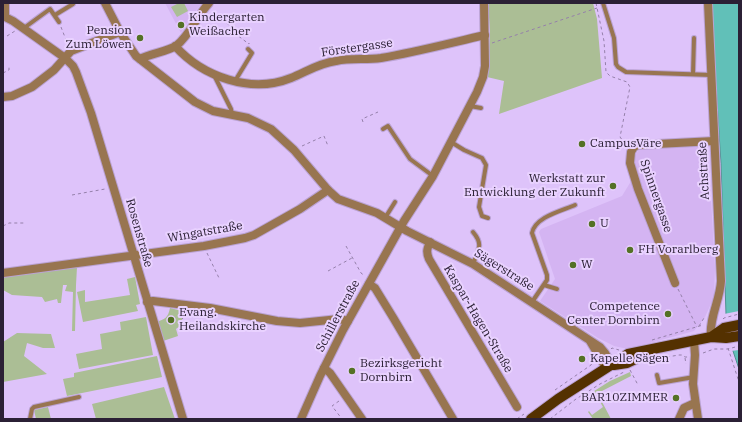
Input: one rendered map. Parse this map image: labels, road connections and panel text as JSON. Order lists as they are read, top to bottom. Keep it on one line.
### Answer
{"streets":{"street":["Förstergasse","Achstraße","Spinnergasse","Wingatstraße","Rosenstraße","Sägerstraße","Schillerstraße","Kaspar-Hagen-Straße"]},"crossings":[["Förstergasse","Schillerstraße"],["Achstraße","Spinnergasse"],["Wingatstraße","Rosenstraße"],["Wingatstraße","Sägerstraße"],["Sägerstraße","Schillerstraße"],["Sägerstraße","Kaspar-Hagen-Straße"]],"places":["Kindergarten Weißacher","Pension Zum Löwen","CampusVäre","Werkstatt zur Entwicklung der Zukunft","U","FH Vorarlberg","W","Competence Center Dornbirn","Evang. Heilandskirche","Kapelle Sägen","Bezirksgericht Dornbirn","BAR10ZIMMER"]}
